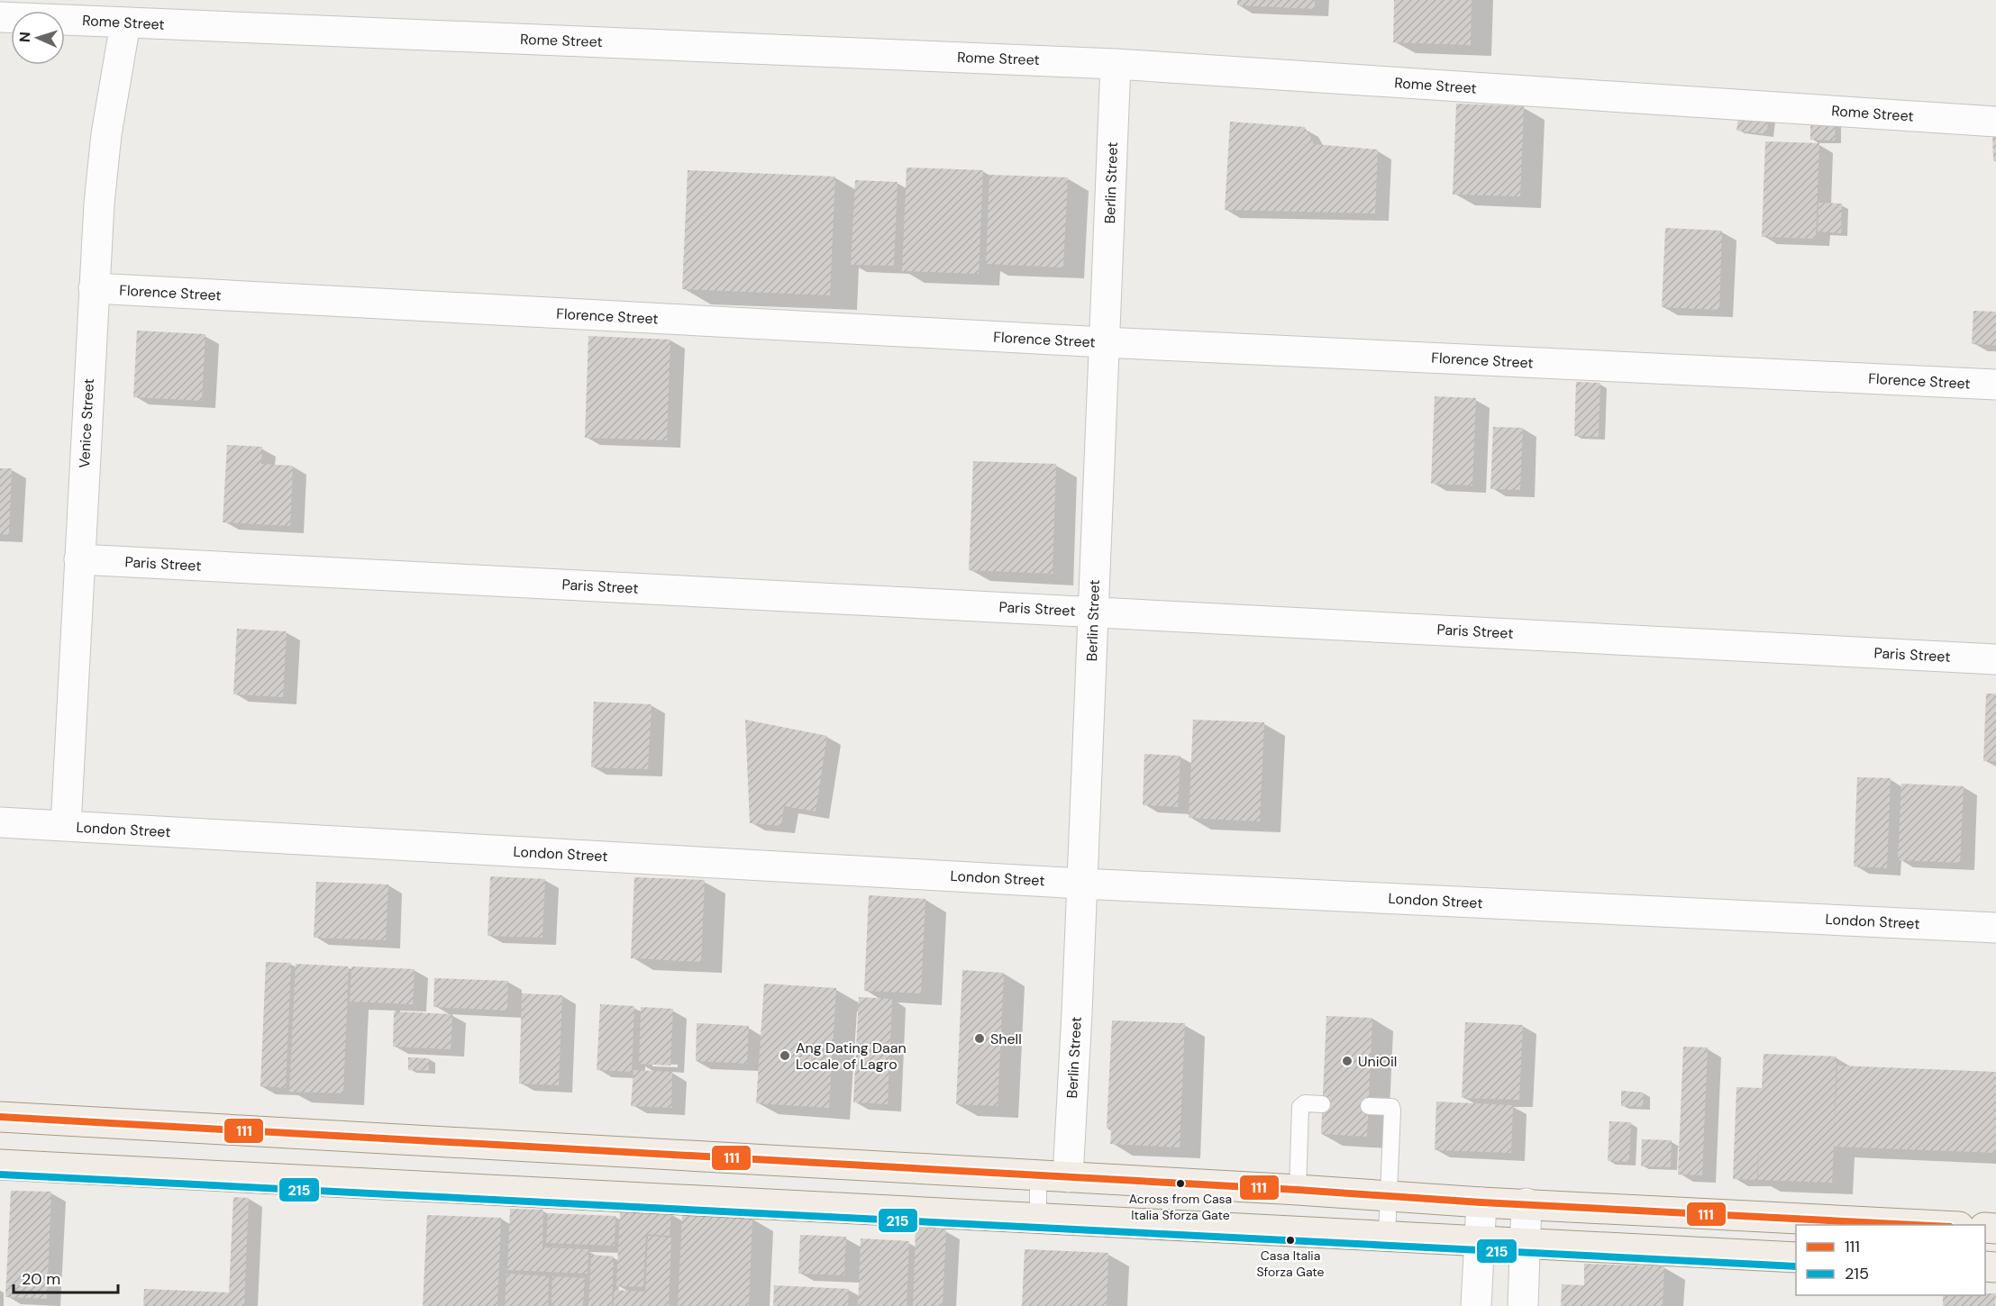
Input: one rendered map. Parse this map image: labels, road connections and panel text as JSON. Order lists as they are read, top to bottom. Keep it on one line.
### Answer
{"streets":{"street":["Rome Street","Berlin Street","Florence Street","Venice Street","Paris Street","London Street"]},"crossings":[["Rome Street","Berlin Street"],["Rome Street","Venice Street"],["Berlin Street","Florence Street"],["Berlin Street","Paris Street"],["Berlin Street","London Street"],["Florence Street","Venice Street"],["Venice Street","Paris Street"],["Venice Street","London Street"]],"places":["Shell","Ang Dating Daan Locale of Lagro","UniOil","Across from Casa Italia Sforza Gate","Casa Italia Sforza Gate"],"lines":["transit line 111","transit line 215"],"legend":["111","215"],"scale_bar":"20 m","north":"left"}
